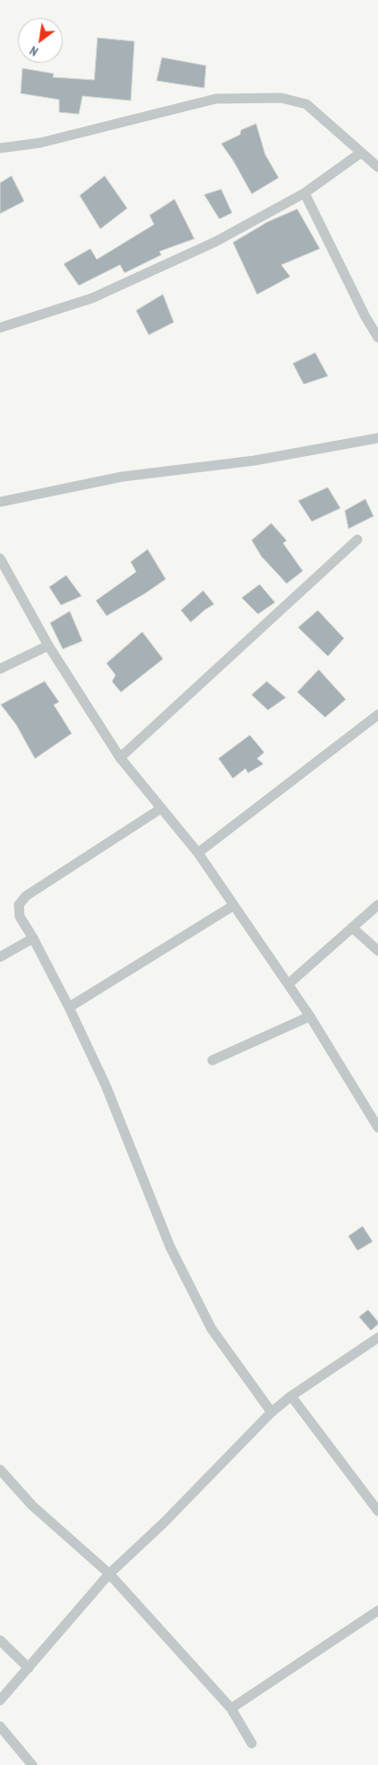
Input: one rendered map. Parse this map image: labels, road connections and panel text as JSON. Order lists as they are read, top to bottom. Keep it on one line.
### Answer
{"north":"bottom left"}
